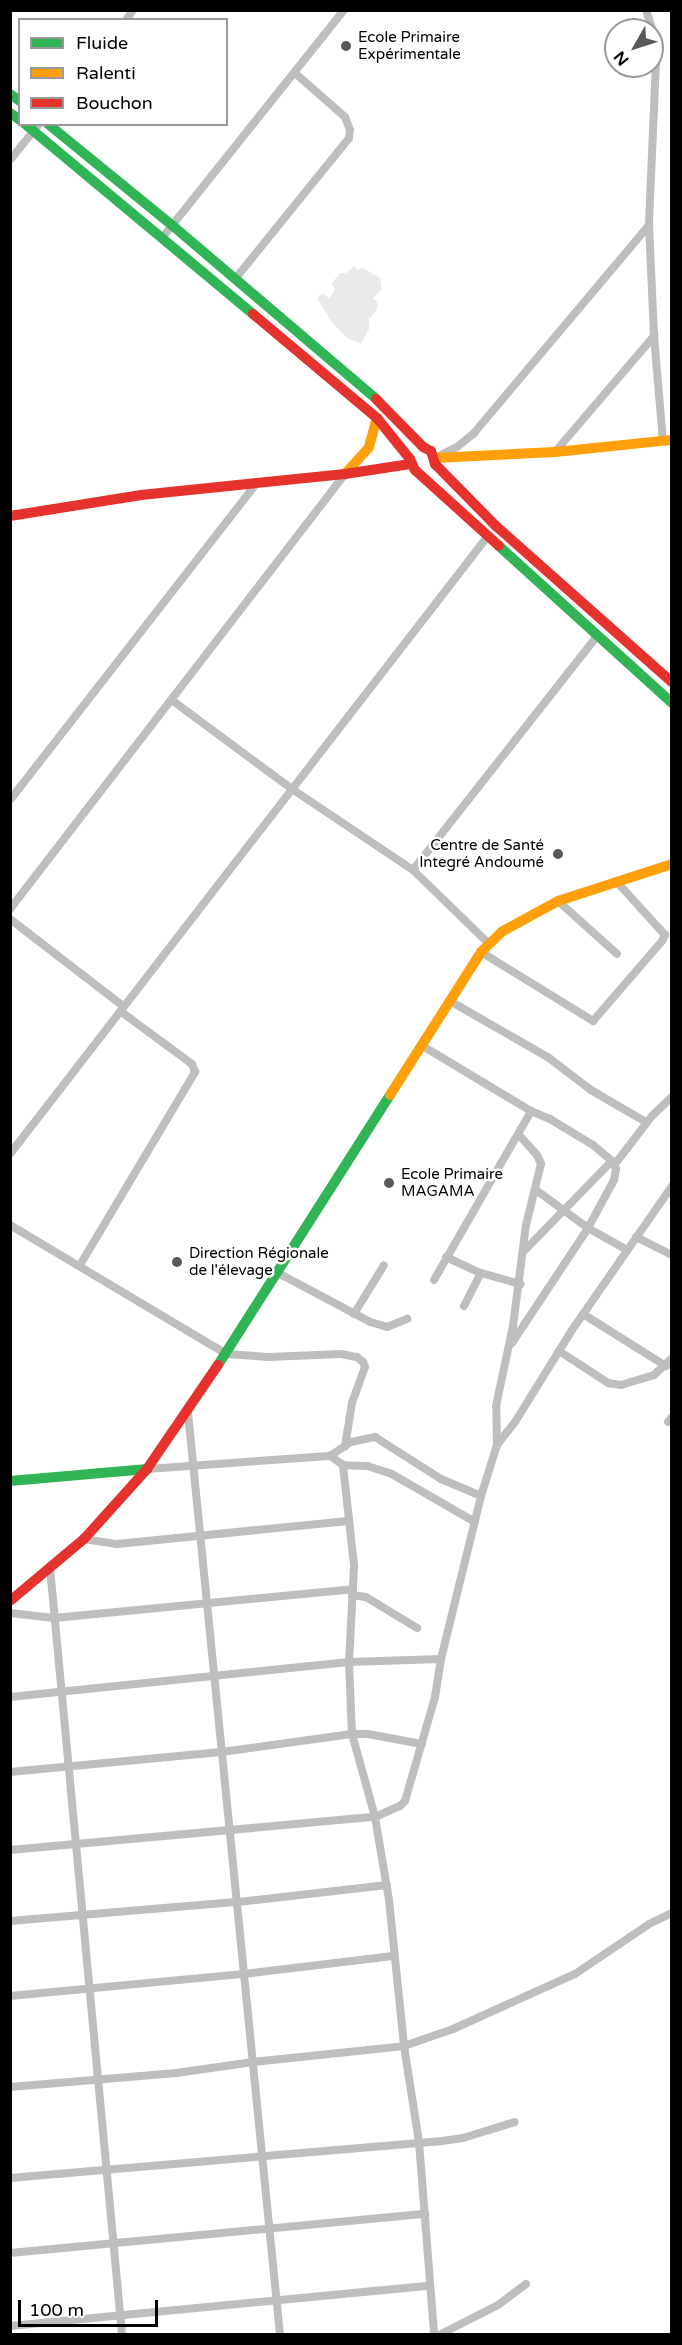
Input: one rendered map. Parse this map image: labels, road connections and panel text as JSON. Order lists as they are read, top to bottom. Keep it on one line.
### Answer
{"places":["Ecole Primaire Expérimentale","Centre de Santé Integré Andoumé","Ecole Primaire MAGAMA","Direction Régionale de l'élevage"],"legend":["Fluide","Ralenti","Bouchon"],"scale_bar":"100 m","north":"bottom left"}
